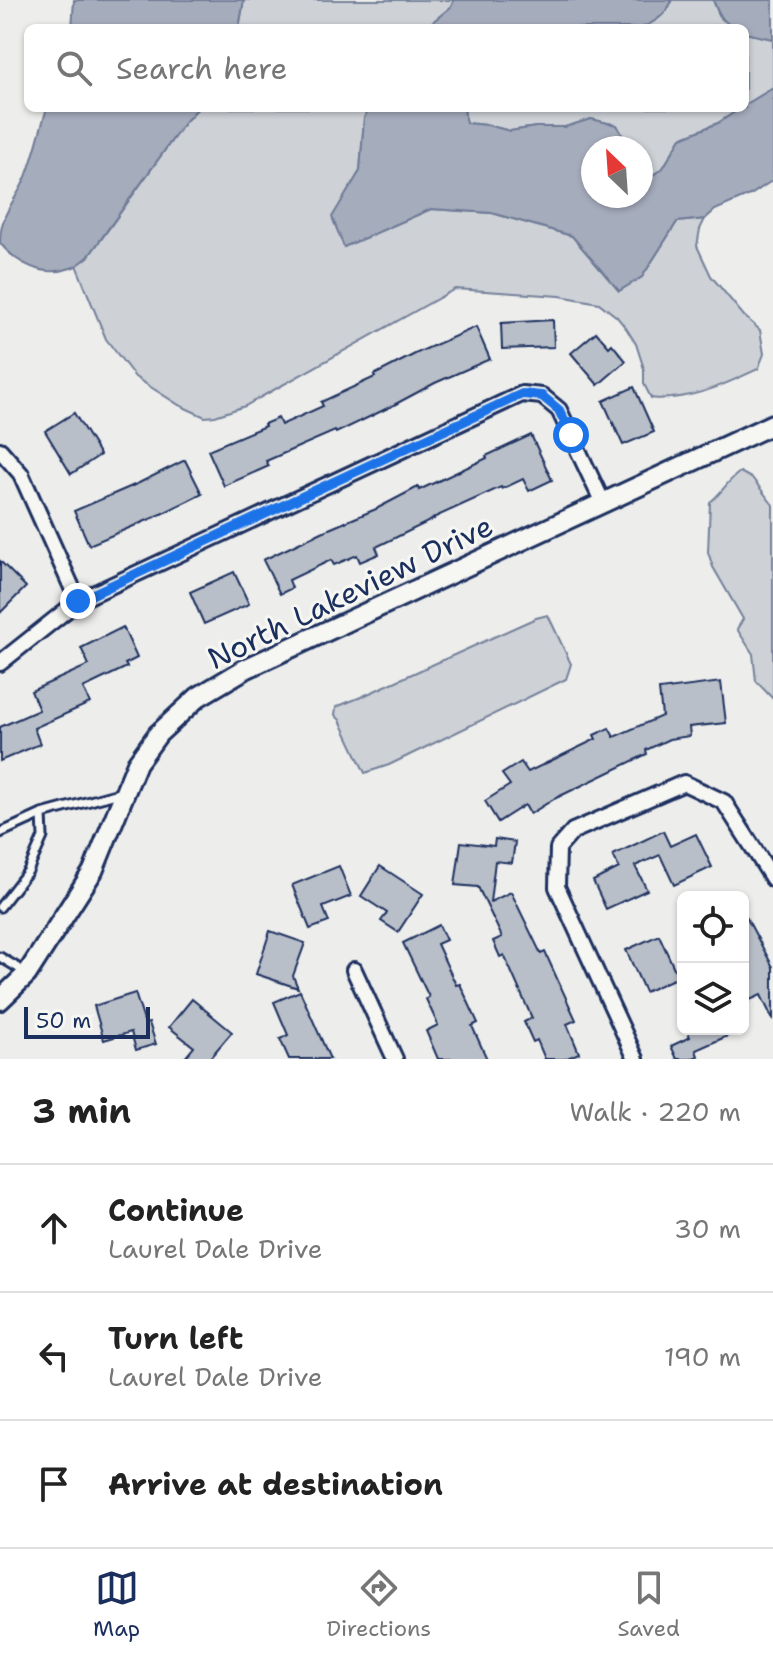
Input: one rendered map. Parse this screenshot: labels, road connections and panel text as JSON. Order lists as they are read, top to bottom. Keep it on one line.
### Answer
{"streets":{"street":["North Lakeview Drive"]},"scale_bar":"50 m","north":"top left","page":{"search":"Search here","scale":"50 m","heading":["3 min","Walk · 220 m"],"list":[["Continue","Laurel Dale Drive","30 m"],["Turn left","Laurel Dale Drive","190 m"],"Arrive at destination"],"nav":["Map","Directions","Saved"]}}
